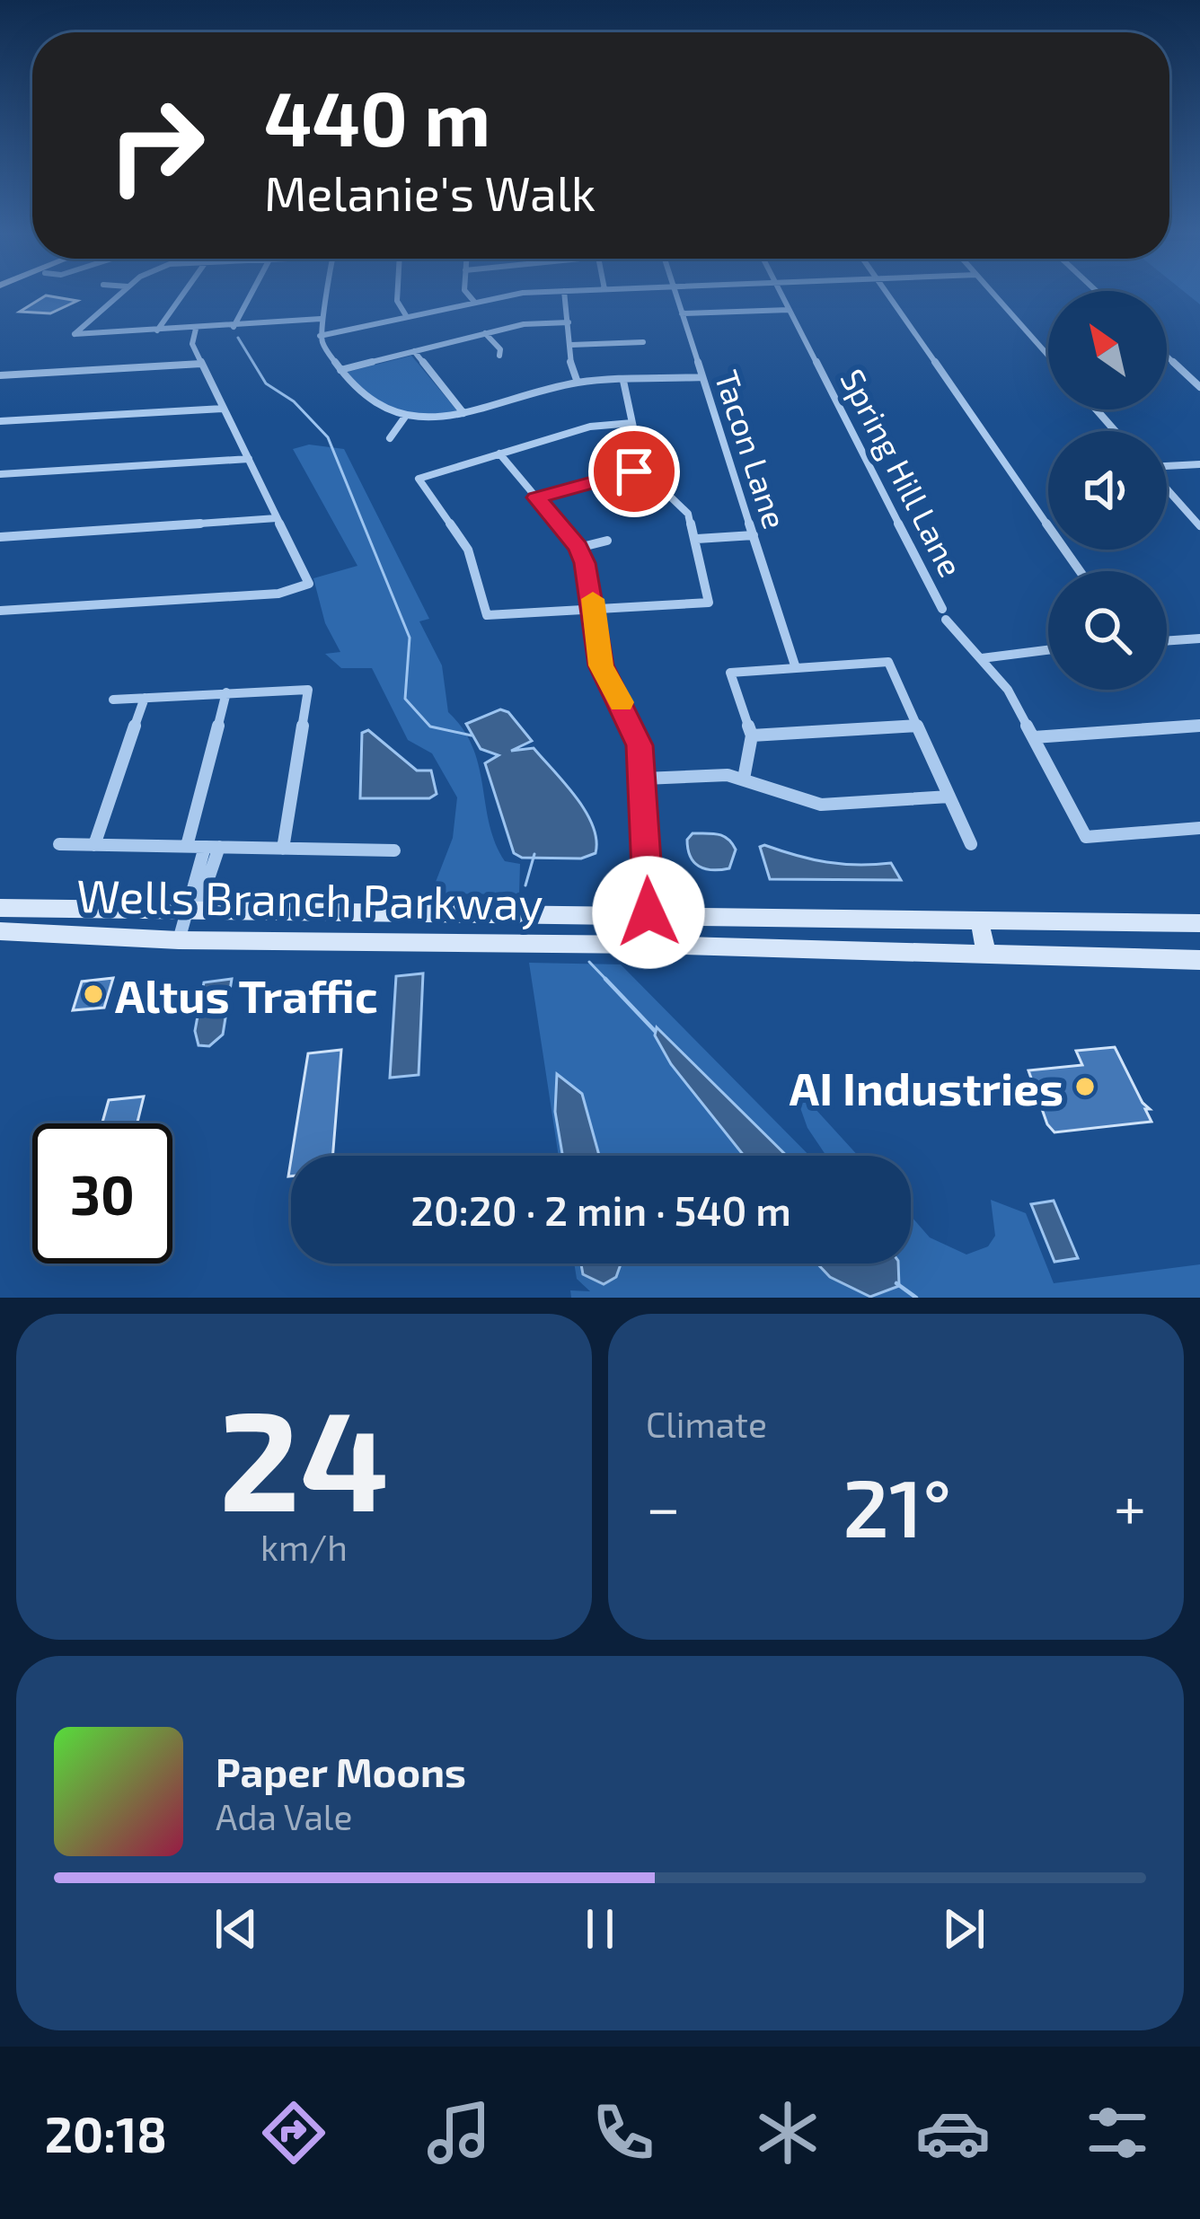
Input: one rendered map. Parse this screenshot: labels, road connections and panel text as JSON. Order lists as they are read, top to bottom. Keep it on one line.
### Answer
{"streets":{"main road":["Wells Branch Parkway"],"street":["Tacon Lane","Spring Hill Lane"]},"places":["Altus Traffic","AI Industries"],"north":"top left","page":{"turn":["440 m","Melanie's Walk"],"limit":"30","trip":"20:20 · 2 min · 540 m","tile":[["24","km/h"],"Climate"],"heat":["−","21°","+"],"song":["Paper Moons","Ada Vale"],"tabs":"20:18"}}
